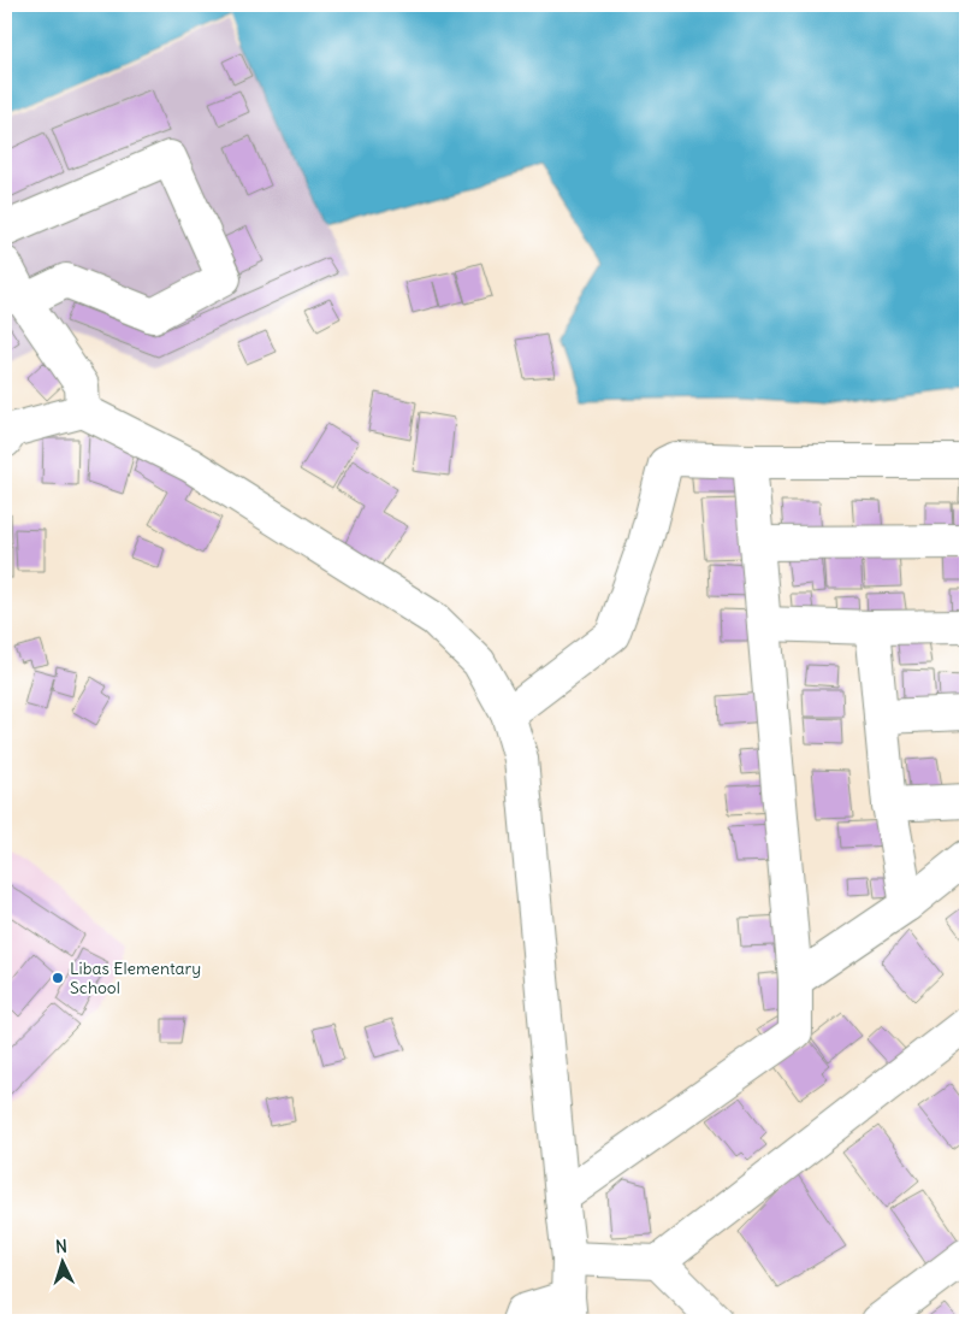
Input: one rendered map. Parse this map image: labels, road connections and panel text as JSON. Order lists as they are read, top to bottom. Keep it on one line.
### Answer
{"places":["Libas Elementary School"],"north":"top"}
